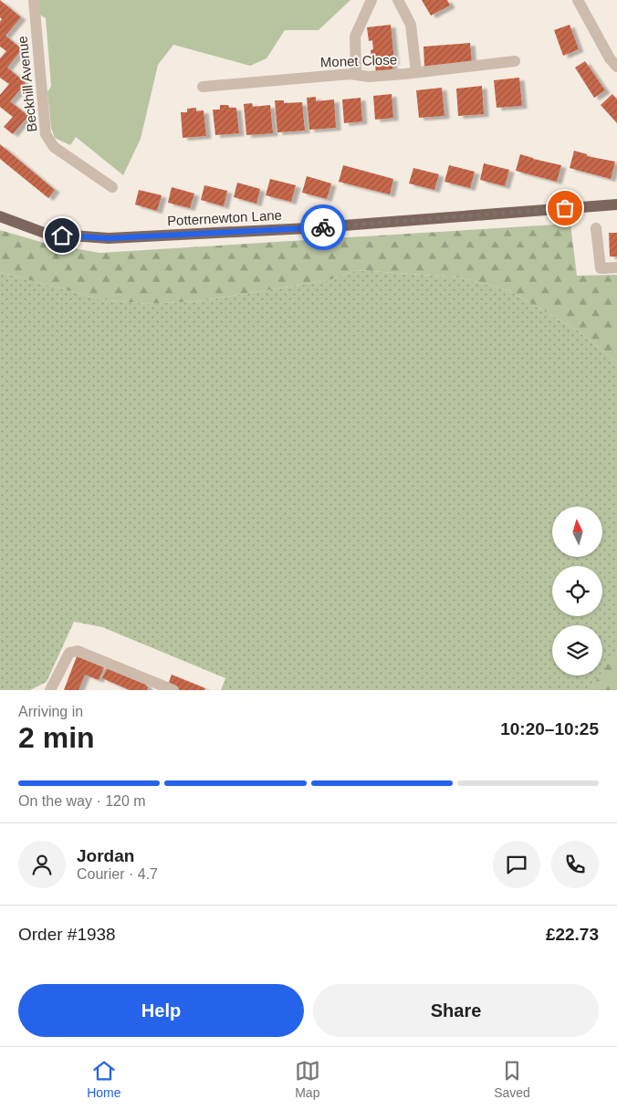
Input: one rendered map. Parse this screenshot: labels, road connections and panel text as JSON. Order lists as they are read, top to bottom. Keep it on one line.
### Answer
{"streets":{"main road":["Potternewton Lane"],"street":["Monet Close","Beckhill Avenue"]},"north":"top","page":{"heading":["2 min","Arriving in","10:20–10:25"],"panel":["Jordan","Courier · 4.7","Order #1938","£22.73"],"bar":"On the way · 120 m","buttons":["Help","Share"],"tabs":["Home","Map","Saved"]}}
